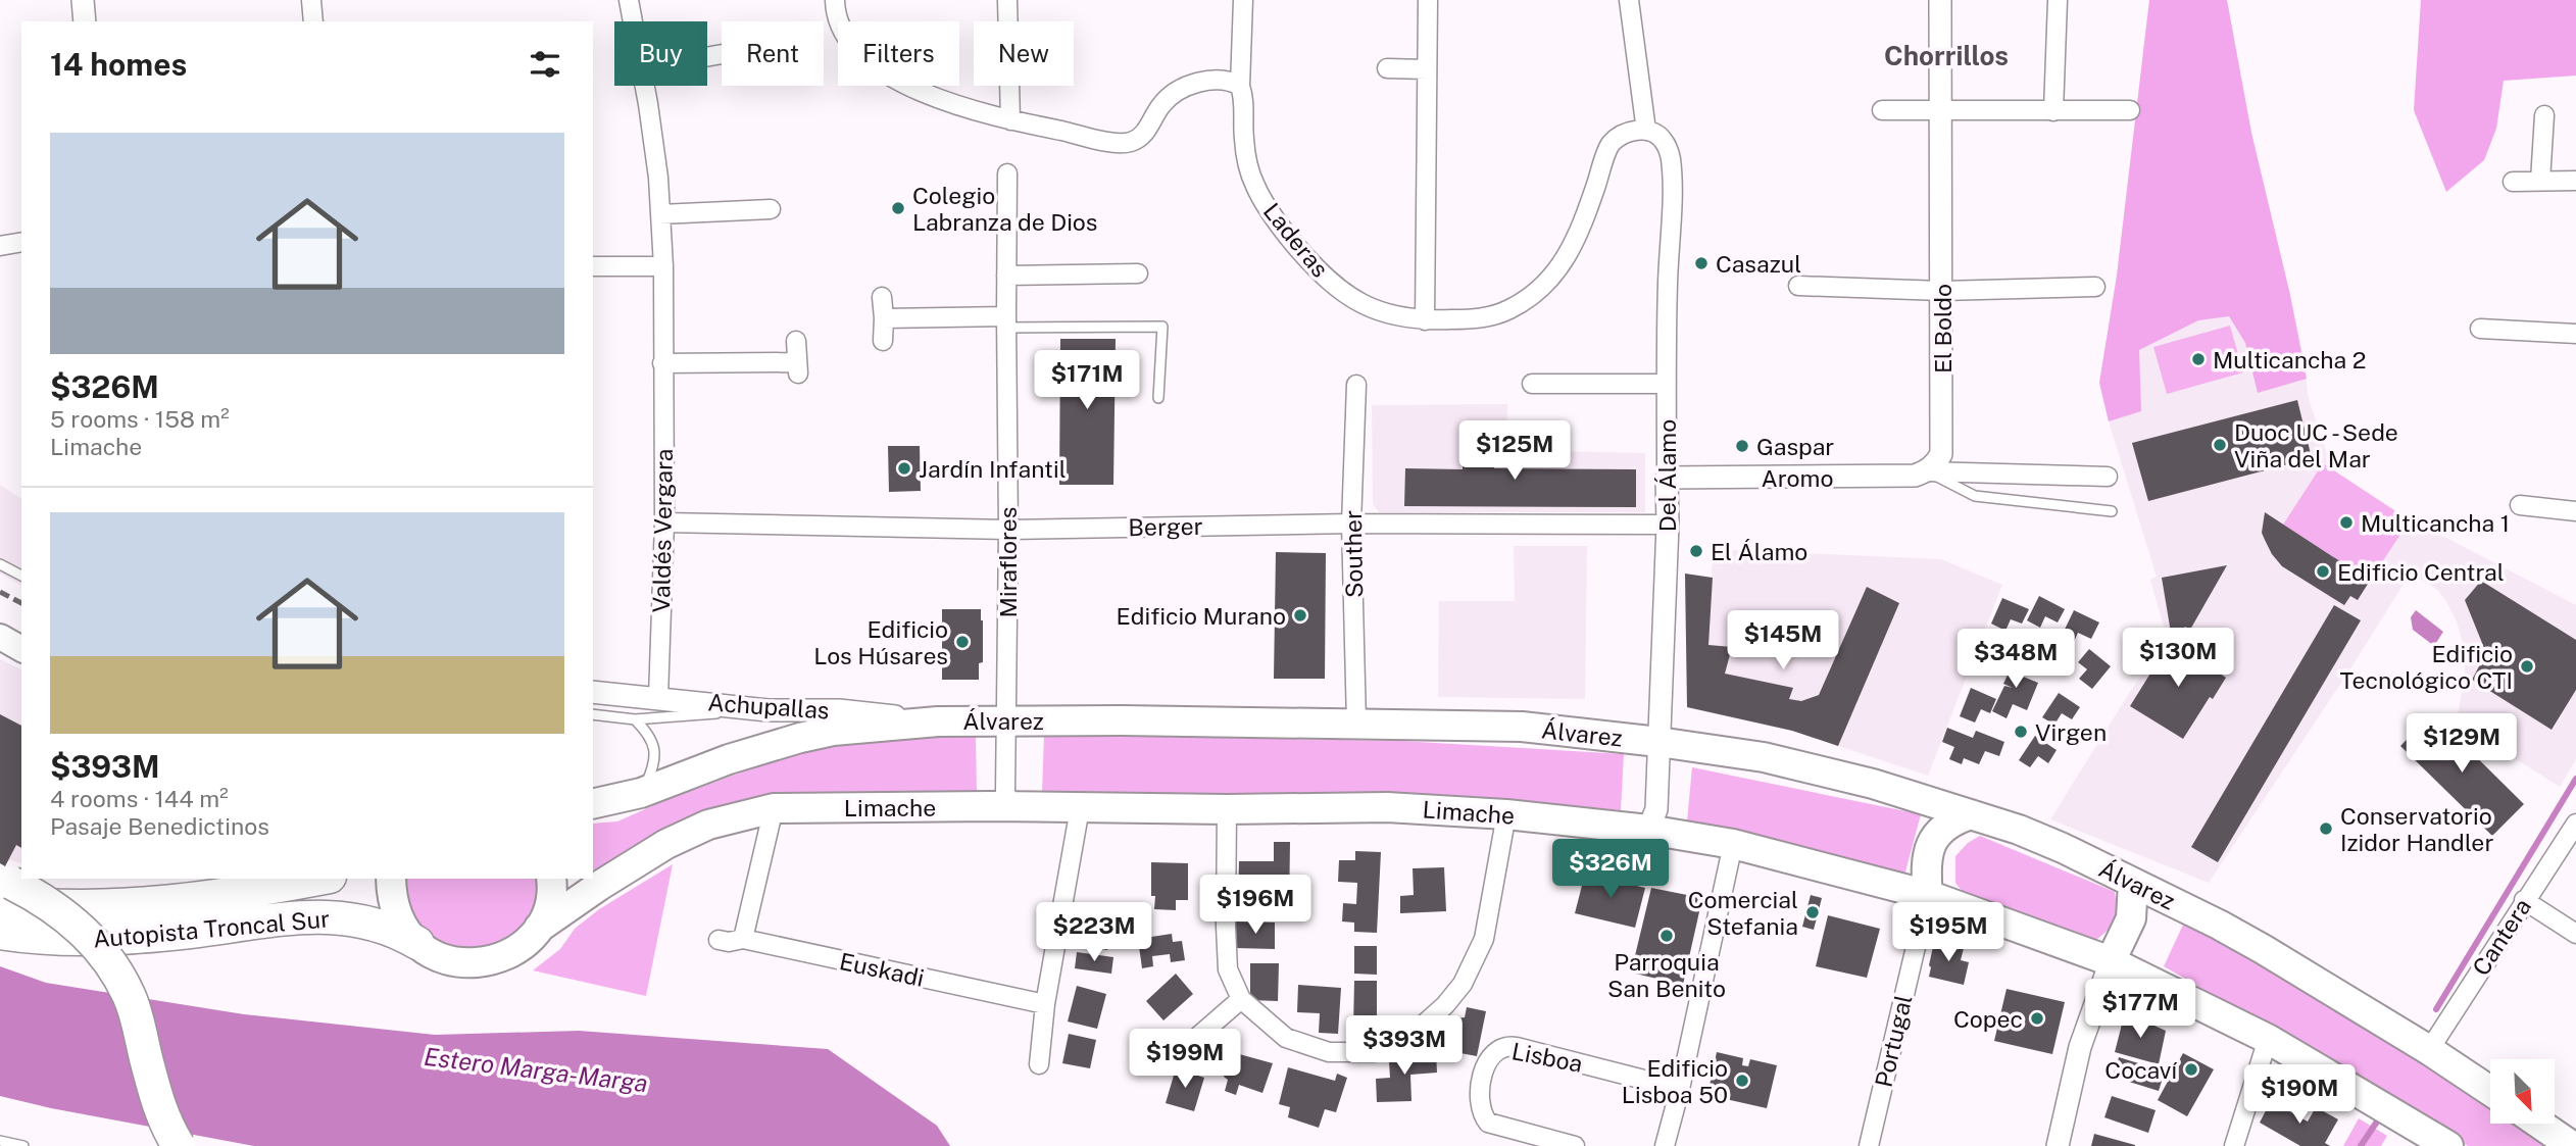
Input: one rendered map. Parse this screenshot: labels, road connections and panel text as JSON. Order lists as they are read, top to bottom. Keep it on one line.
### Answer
{"streets":{"highway":["Autopista Troncal Sur"],"main road":["Álvarez","Limache"],"street":["Laderas","El Boldo","Del Álamo","Aromo","Berger","Valdés Vergara","Souther","Miraflores","Achupallas","Cantera","Euskadi","Portugal","Lisboa"]},"crossings":[["Laderas","Del Álamo"],["El Boldo","Aromo"],["Del Álamo","Aromo"],["Del Álamo","Berger"],["Del Álamo","Álvarez"],["Del Álamo","Limache"],["Berger","Valdés Vergara"],["Berger","Souther"],["Berger","Miraflores"],["Valdés Vergara","Achupallas"],["Souther","Álvarez"],["Miraflores","Álvarez"],["Miraflores","Limache"],["Achupallas","Álvarez"],["Álvarez","Cantera"],["Limache","Autopista Troncal Sur"],["Limache","Portugal"]],"districts":["Chorrillos"],"water":["Estero Marga-Marga"],"places":["Colegio Labranza de Dios","Casazul","Multicancha 2","Duoc UC - Sede Viña del Mar","Gaspar","Jardín Infantil","Multicancha 1","El Álamo","Edificio Central","Edificio Murano","Edificio Los Húsares","Edificio Tecnológico CTI","Virgen","Conservatorio Izidor Handler","Comercial Stefania","Parroquia San Benito","Copec","Cocaví","Edificio Lisboa 50"],"north":"bottom right","page":{"chip":["Buy","Rent","Filters","New"],"heading":"14 homes","list":[{"name":"$326M","note":"5 rooms · 158 m² · Limache"},{"name":"$393M","note":"4 rooms · 144 m² · Pasaje Benedictinos"}],"price":["$171M","$125M","$145M","$130M","$348M","$129M","$326M","$196M","$223M","$195M","$177M","$393M","$199M","$190M"]}}
